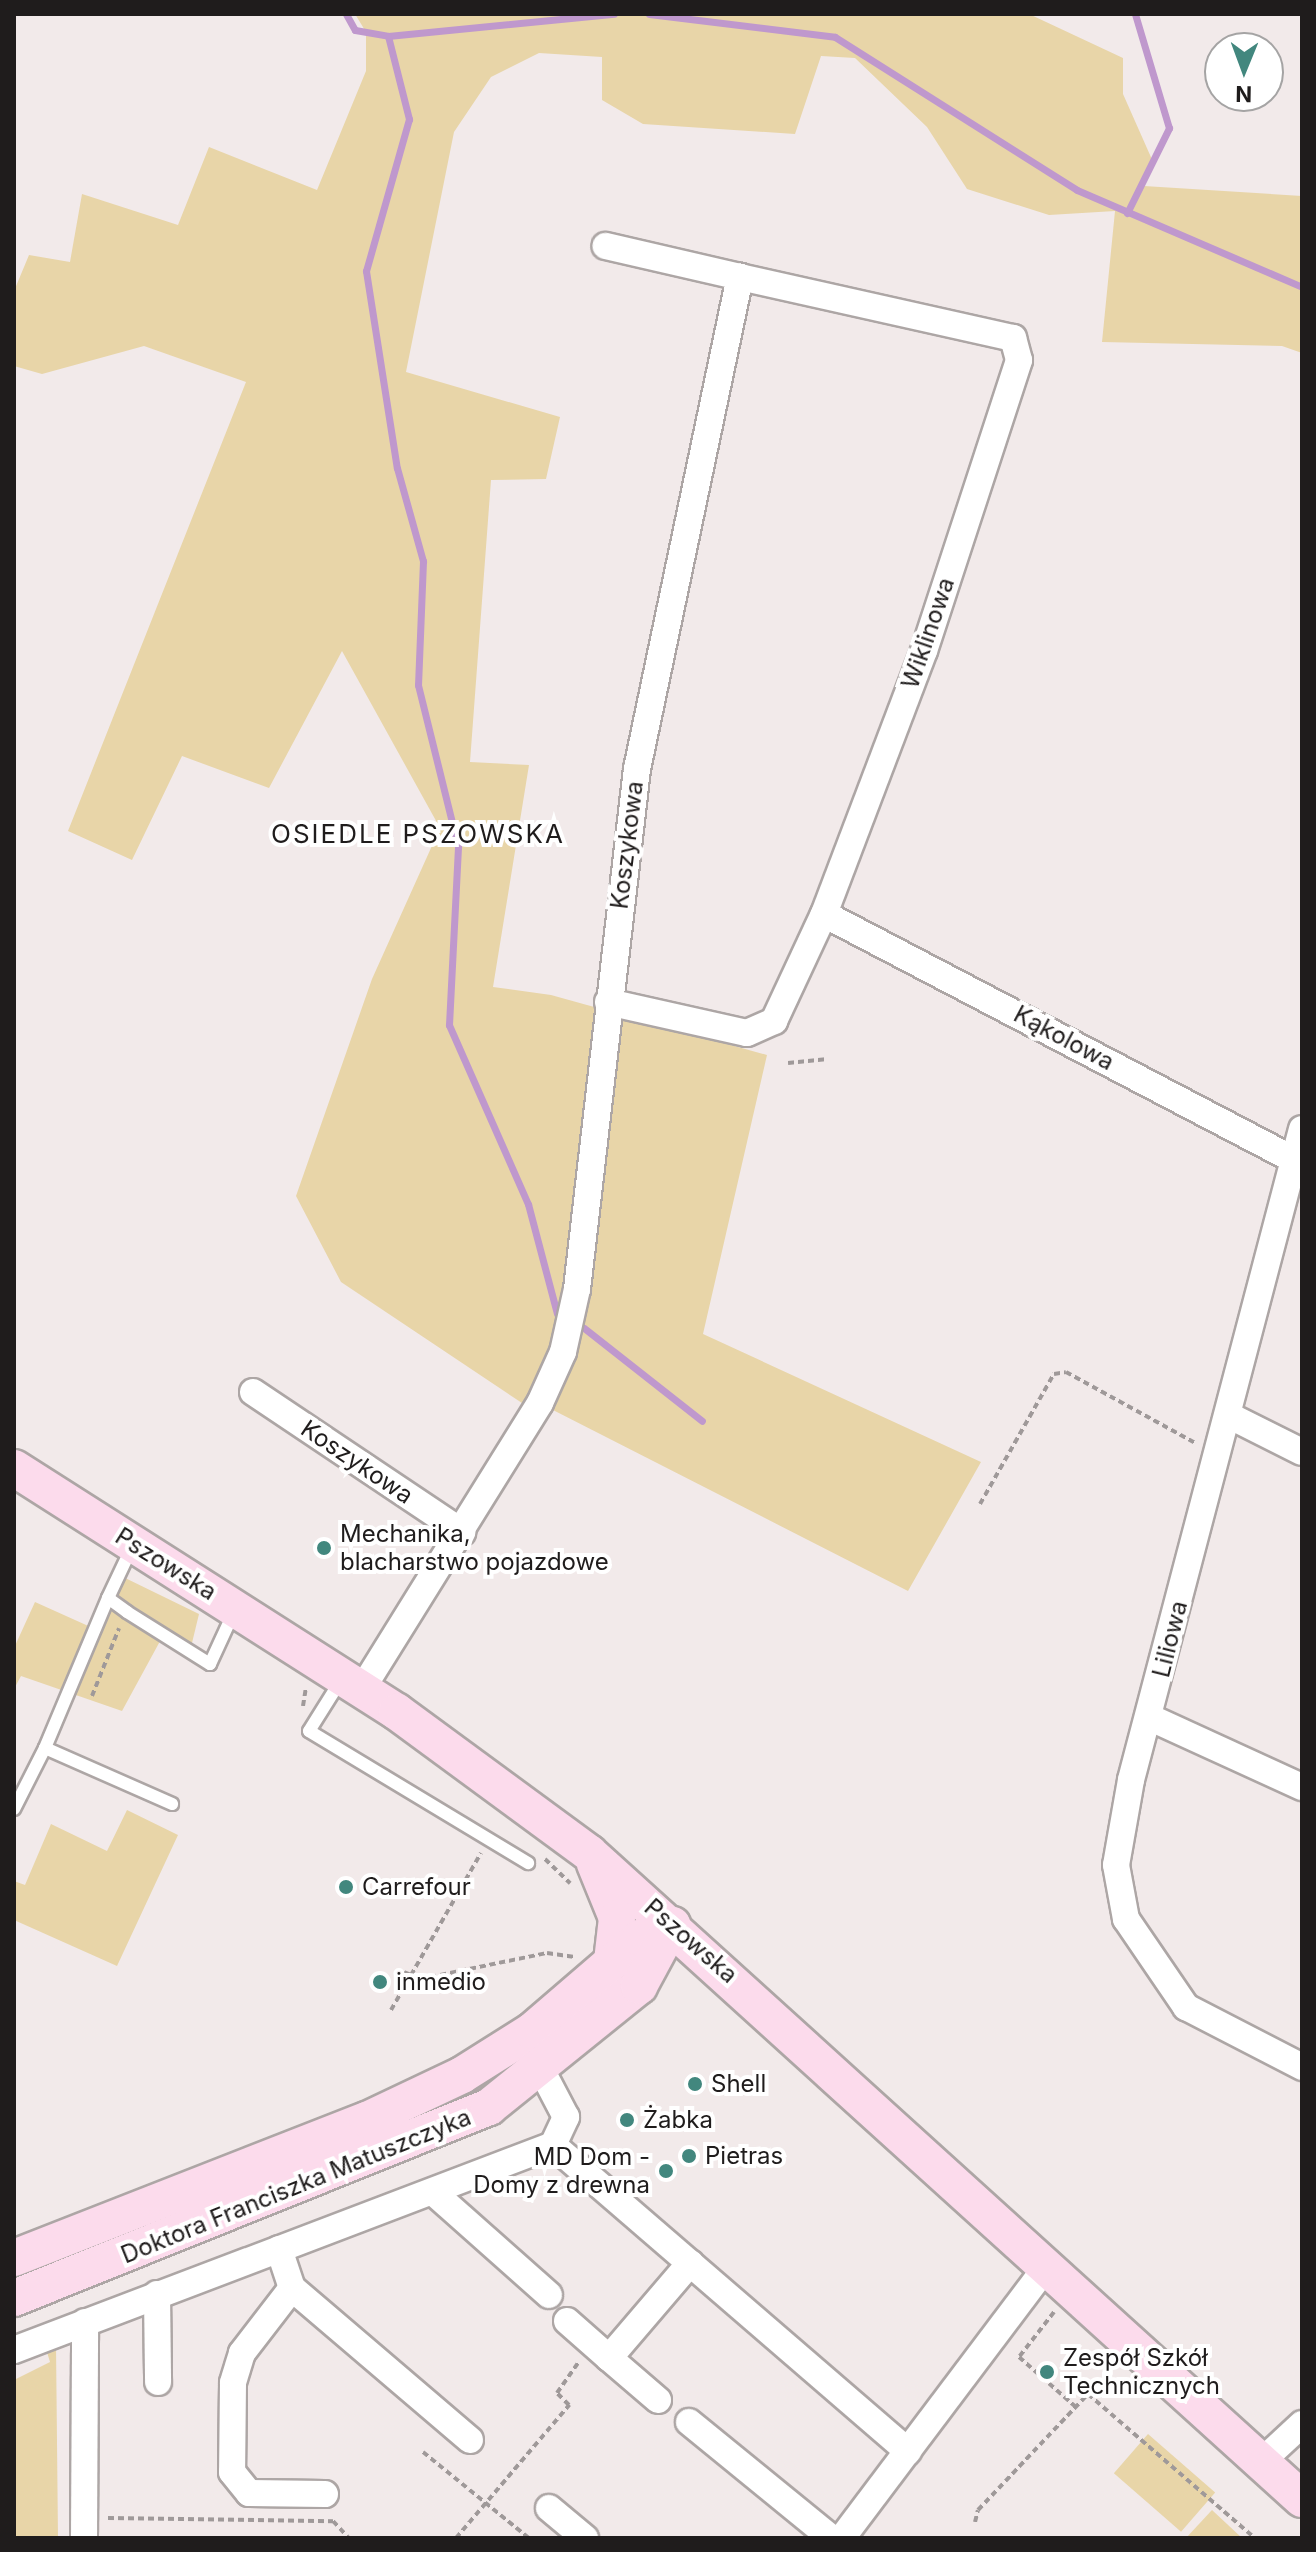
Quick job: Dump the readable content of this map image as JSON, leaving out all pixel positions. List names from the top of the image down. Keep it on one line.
{"streets":{"main road":["Pszowska","Doktora Franciszka Matuszczyka"],"street":["Wiklinowa","Koszykowa","Kąkolowa","Liliowa"]},"crossings":[["Wiklinowa","Koszykowa"],["Wiklinowa","Kąkolowa"],["Koszykowa","Pszowska"],["Kąkolowa","Liliowa"],["Pszowska","Doktora Franciszka Matuszczyka"]],"districts":["OSIEDLE PSZOWSKA"],"places":["Mechanika, blacharstwo pojazdowe","Carrefour","inmedio","Shell","Żabka","Pietras","MD Dom - Domy z drewna","Zespół Szkół Technicznych"],"north":"bottom"}
